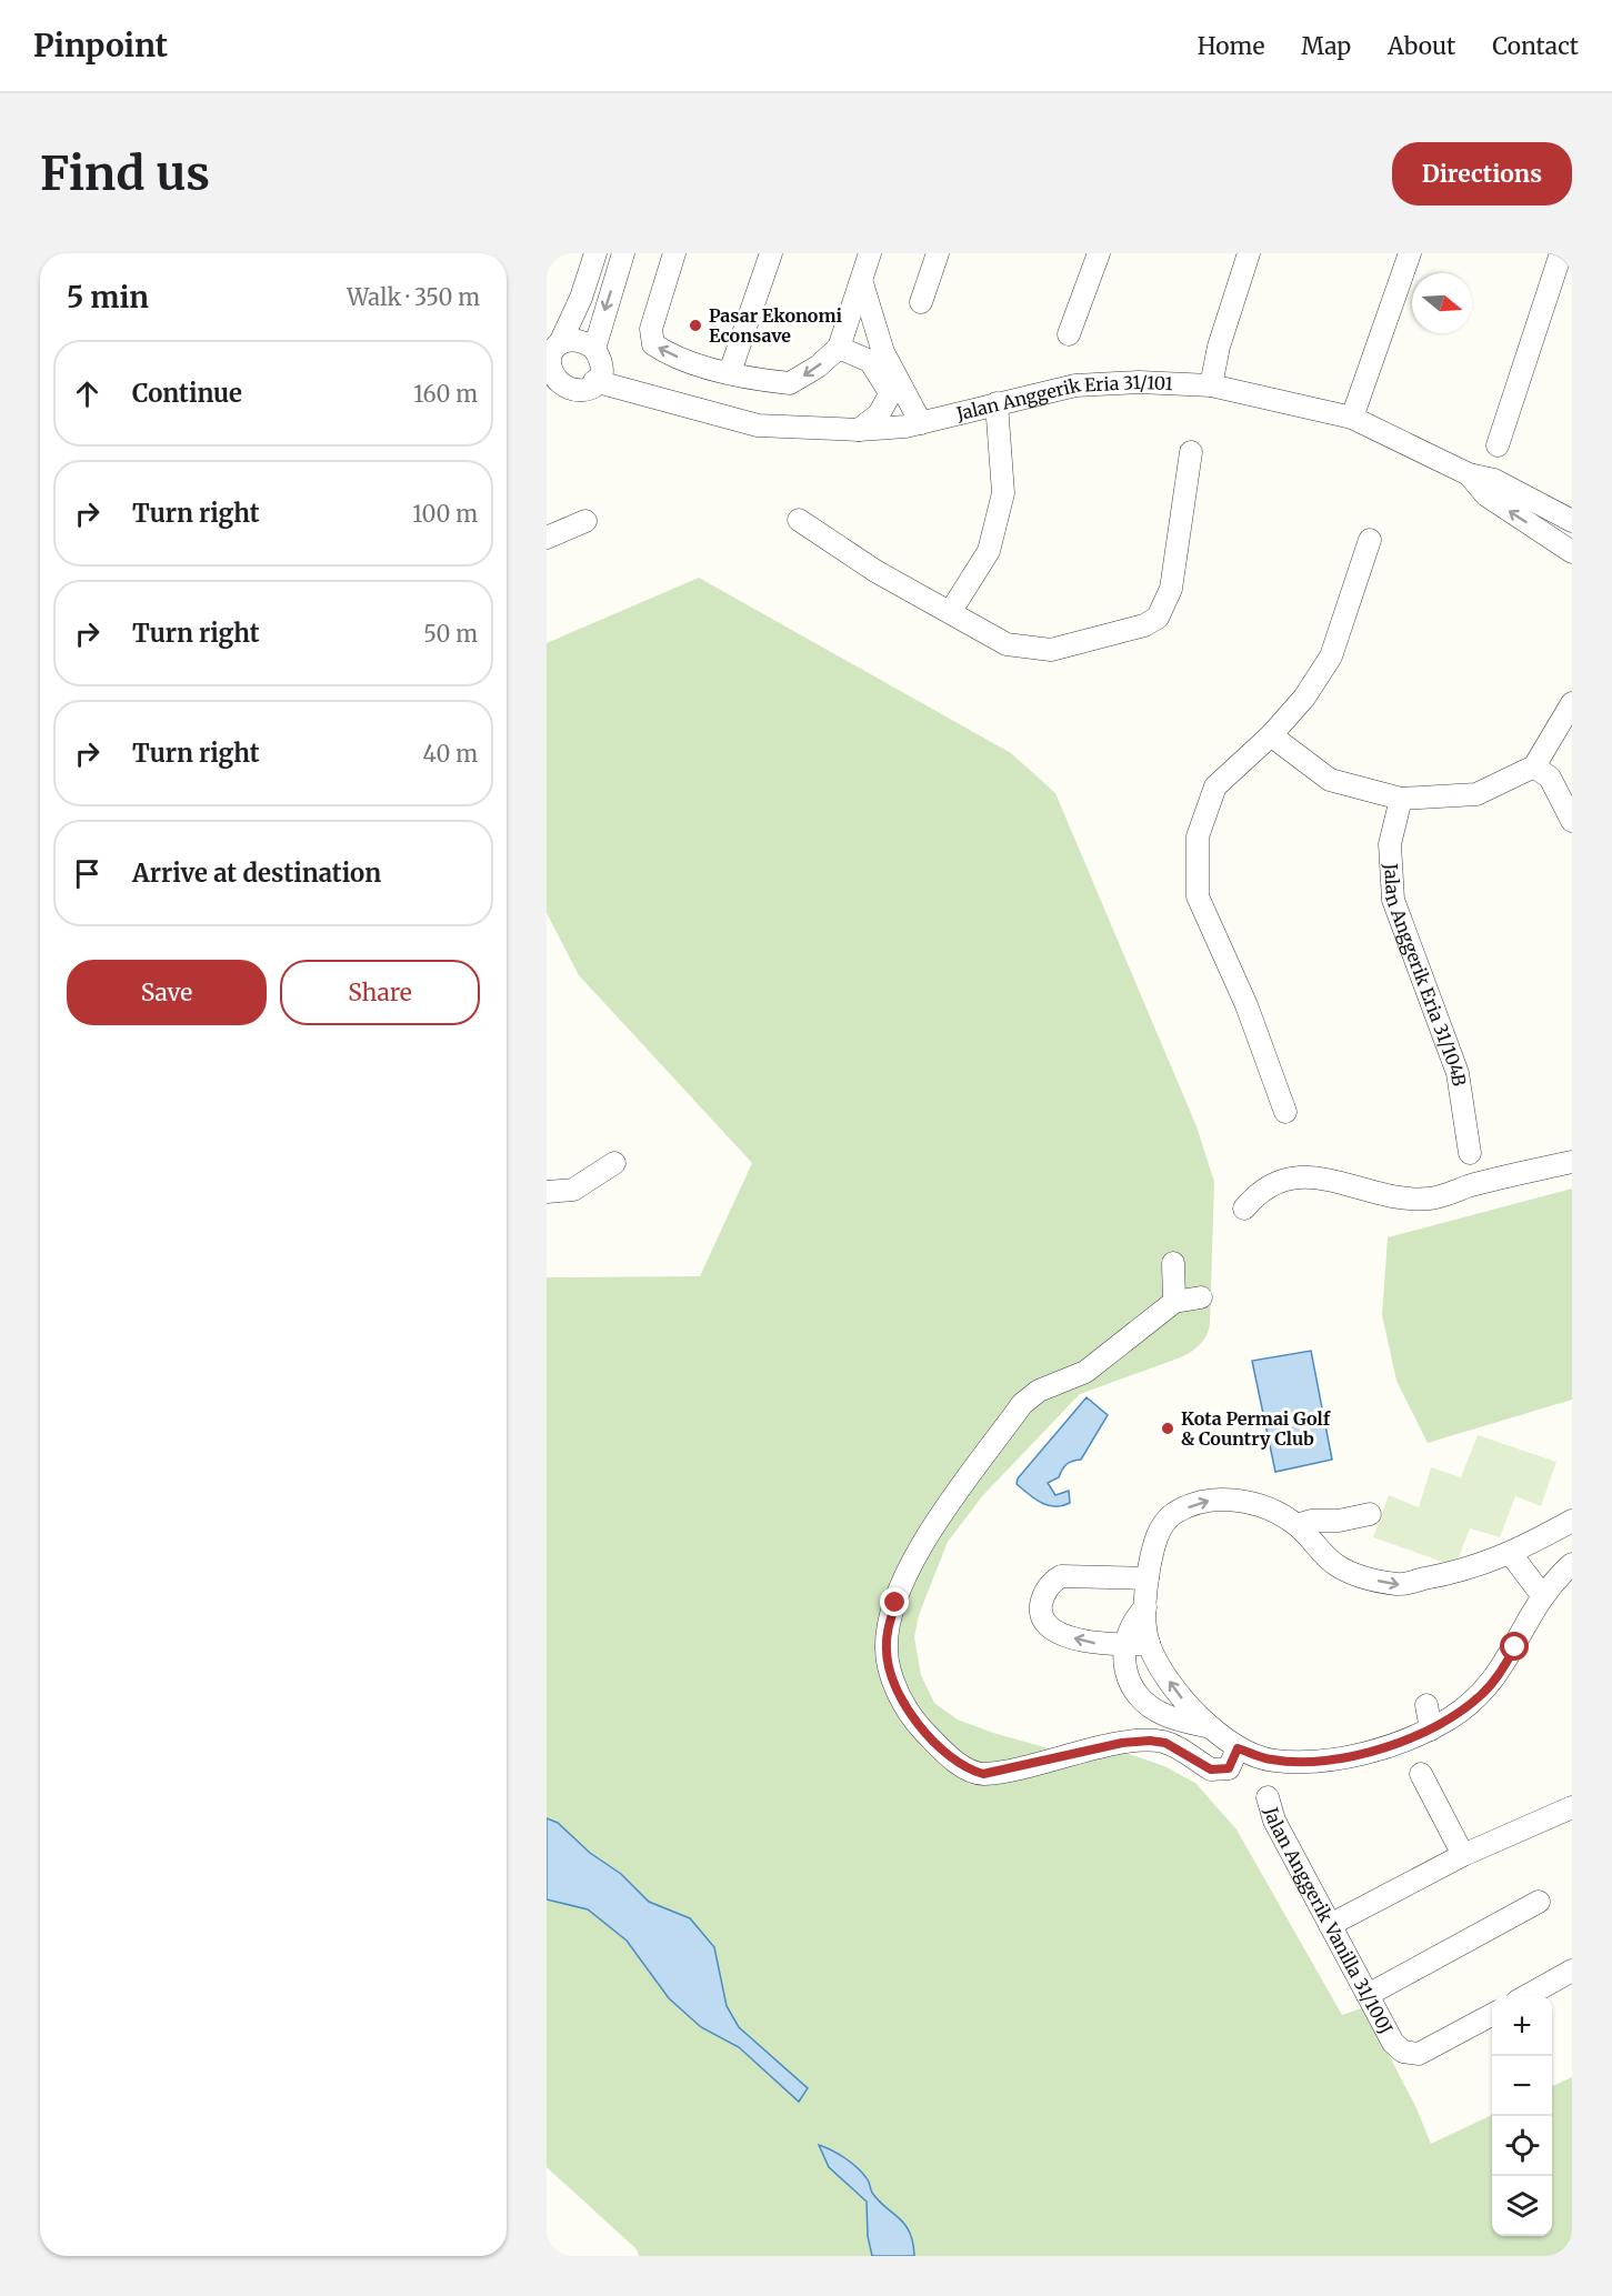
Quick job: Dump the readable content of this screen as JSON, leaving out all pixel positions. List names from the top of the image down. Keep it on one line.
{"streets":{"street":["Jalan Anggerik Eria 31/101","Jalan Anggerik Eria 31/104B","Jalan Anggerik Vanilla 31/100J"]},"places":["Pasar Ekonomi Econsave","Kota Permai Golf & Country Club"],"north":"right","page":{"header":"Pinpoint","nav":["Home","Map","About","Contact"],"buttons":["Directions",["Save","Share"]],"title":"Find us","heading":["5 min","Walk · 350 m"],"list":[["Continue","160 m"],["Turn right","100 m"],["Turn right","50 m"],["Turn right","40 m"],"Arrive at destination"],"map_buttons":["+","−"]}}
